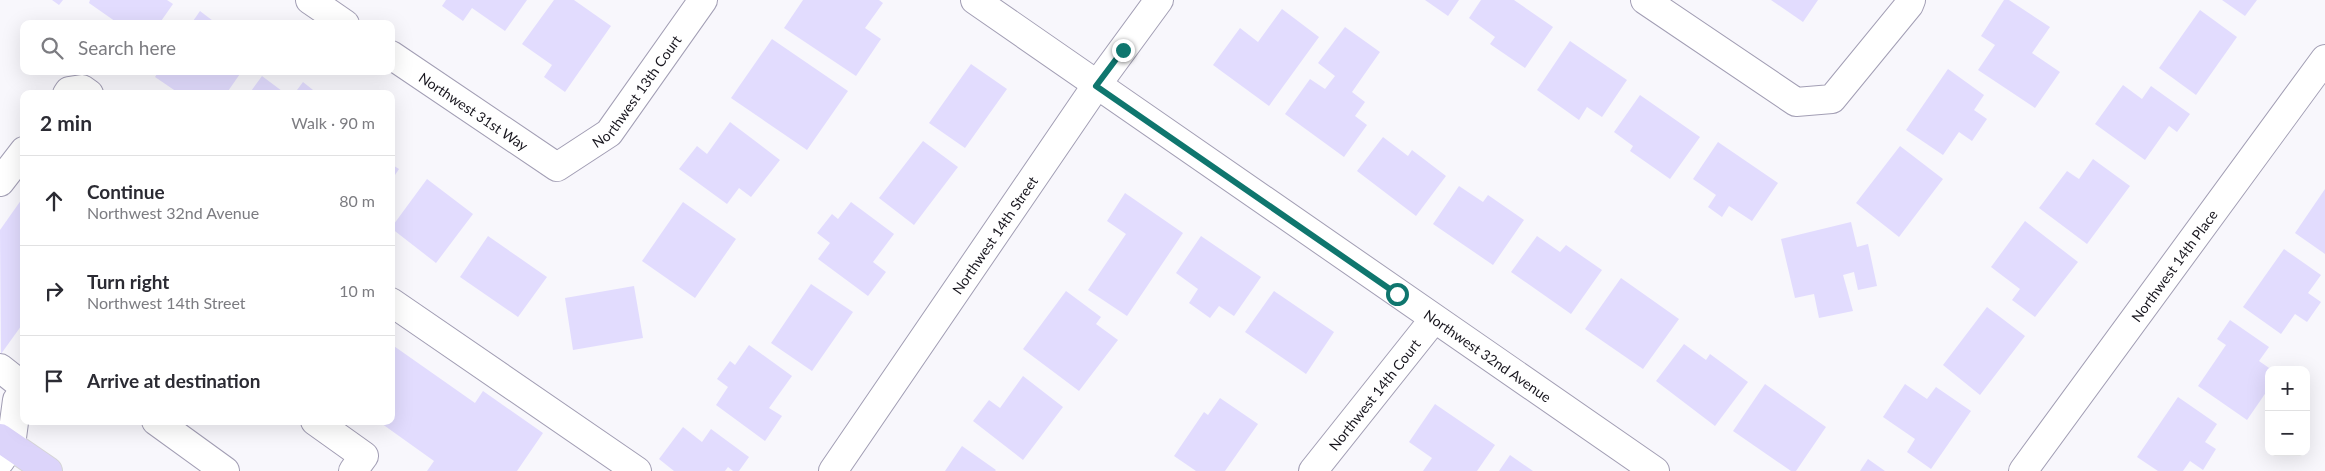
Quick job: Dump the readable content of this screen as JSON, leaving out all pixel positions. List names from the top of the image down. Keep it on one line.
{"streets":{"street":["Northwest 13th Court","Northwest 31st Way","Northwest 14th Street","Northwest 14th Place","Northwest 32nd Avenue","Northwest 14th Court"]},"crossings":[["Northwest 13th Court","Northwest 31st Way"],["Northwest 14th Street","Northwest 32nd Avenue"],["Northwest 32nd Avenue","Northwest 14th Court"]],"page":{"search":"Search here","heading":["2 min","Walk · 90 m"],"list":[["Continue","Northwest 32nd Avenue","80 m"],["Turn right","Northwest 14th Street","10 m"],"Arrive at destination"],"map_buttons":["+","−"]}}
